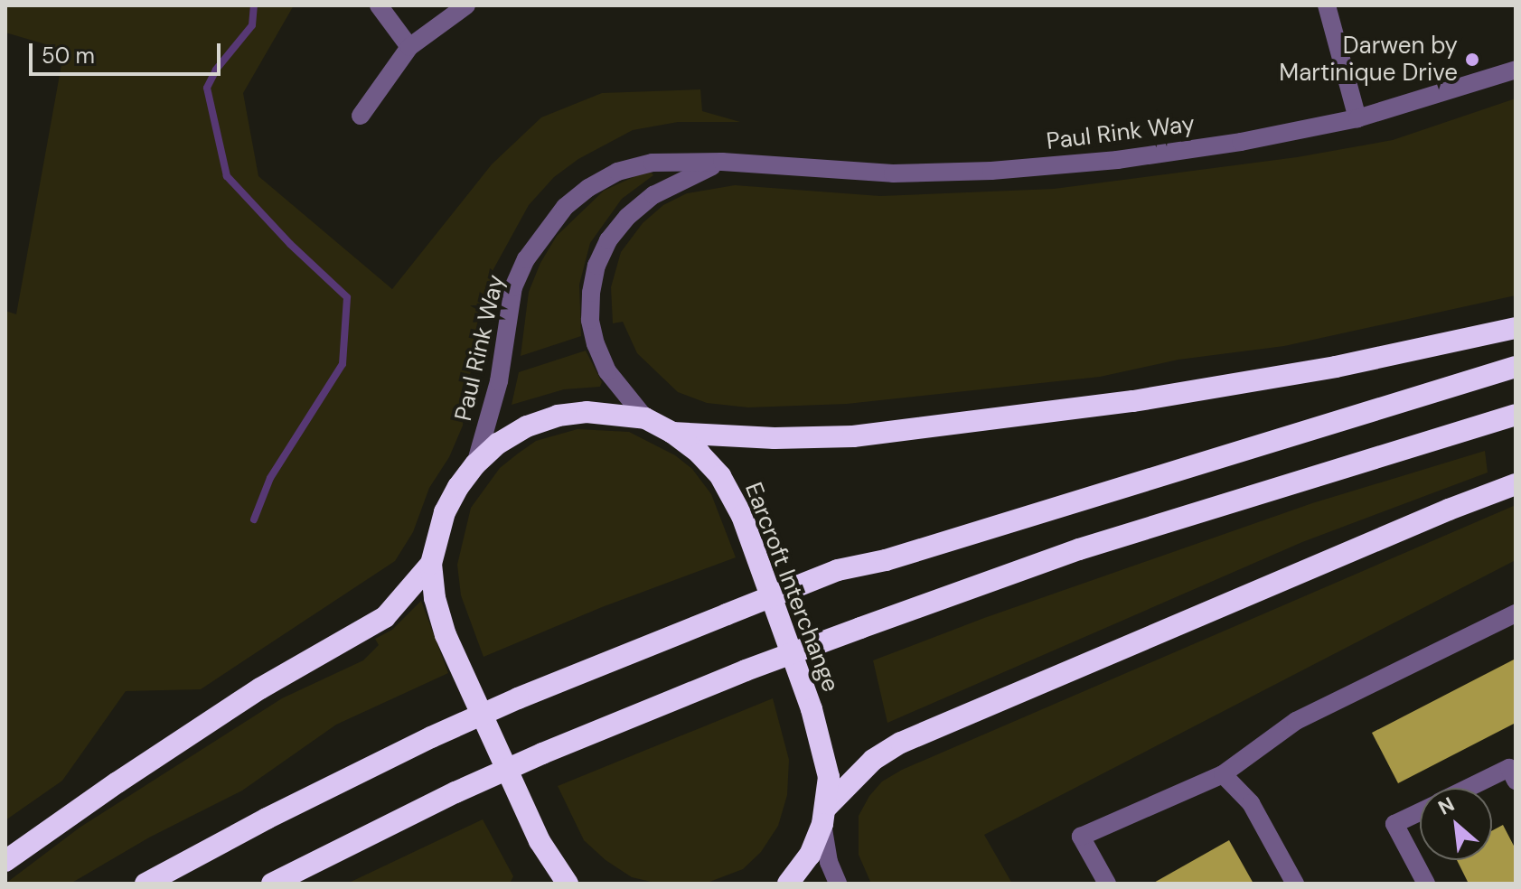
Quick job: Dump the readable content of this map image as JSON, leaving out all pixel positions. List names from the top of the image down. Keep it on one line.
{"streets":{"highway":["Earcroft Interchange"],"street":["Paul Rink Way"]},"crossings":[["Paul Rink Way","Earcroft Interchange"]],"places":["Darwen by Martinique Drive"],"scale_bar":"50 m","north":"top left"}
